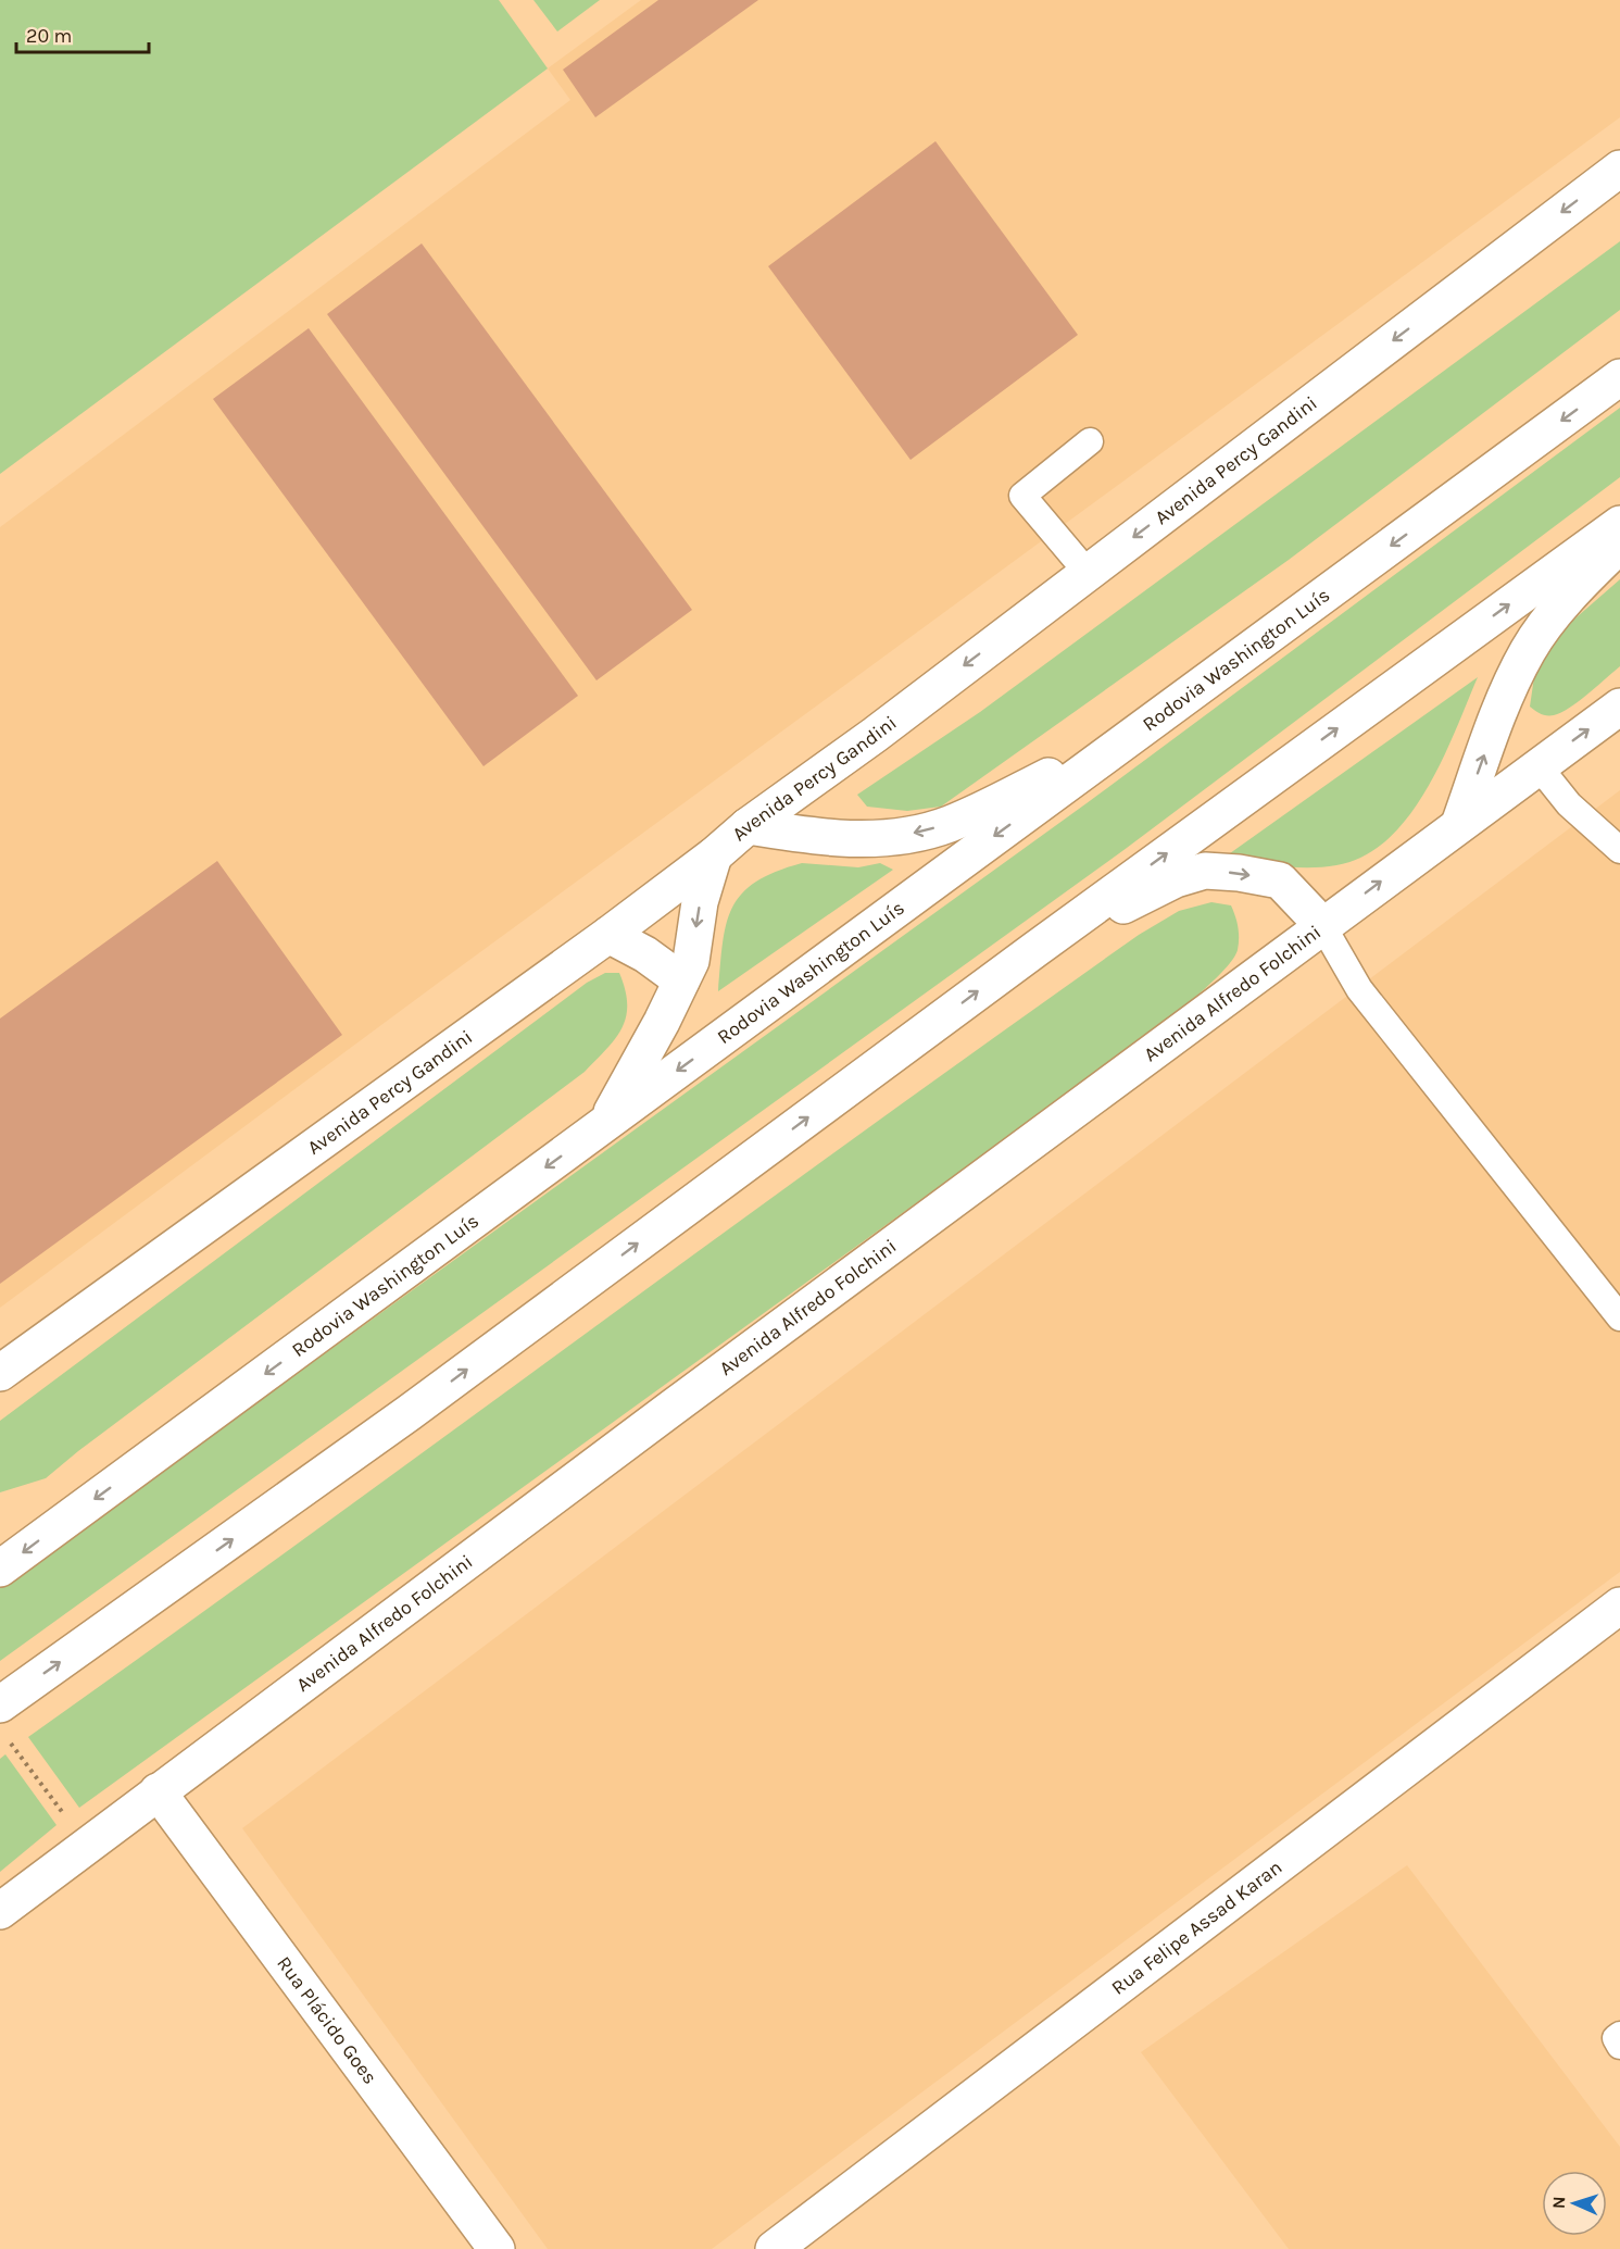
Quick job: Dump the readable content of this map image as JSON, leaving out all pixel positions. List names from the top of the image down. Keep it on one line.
{"streets":{"main road":["Avenida Percy Gandini","Rodovia Washington Luís","Avenida Alfredo Folchini","Rua Felipe Assad Karan","Rua Plácido Goes"]},"crossings":[["Avenida Alfredo Folchini","Rua Plácido Goes"]],"scale_bar":"20 m","north":"left"}
